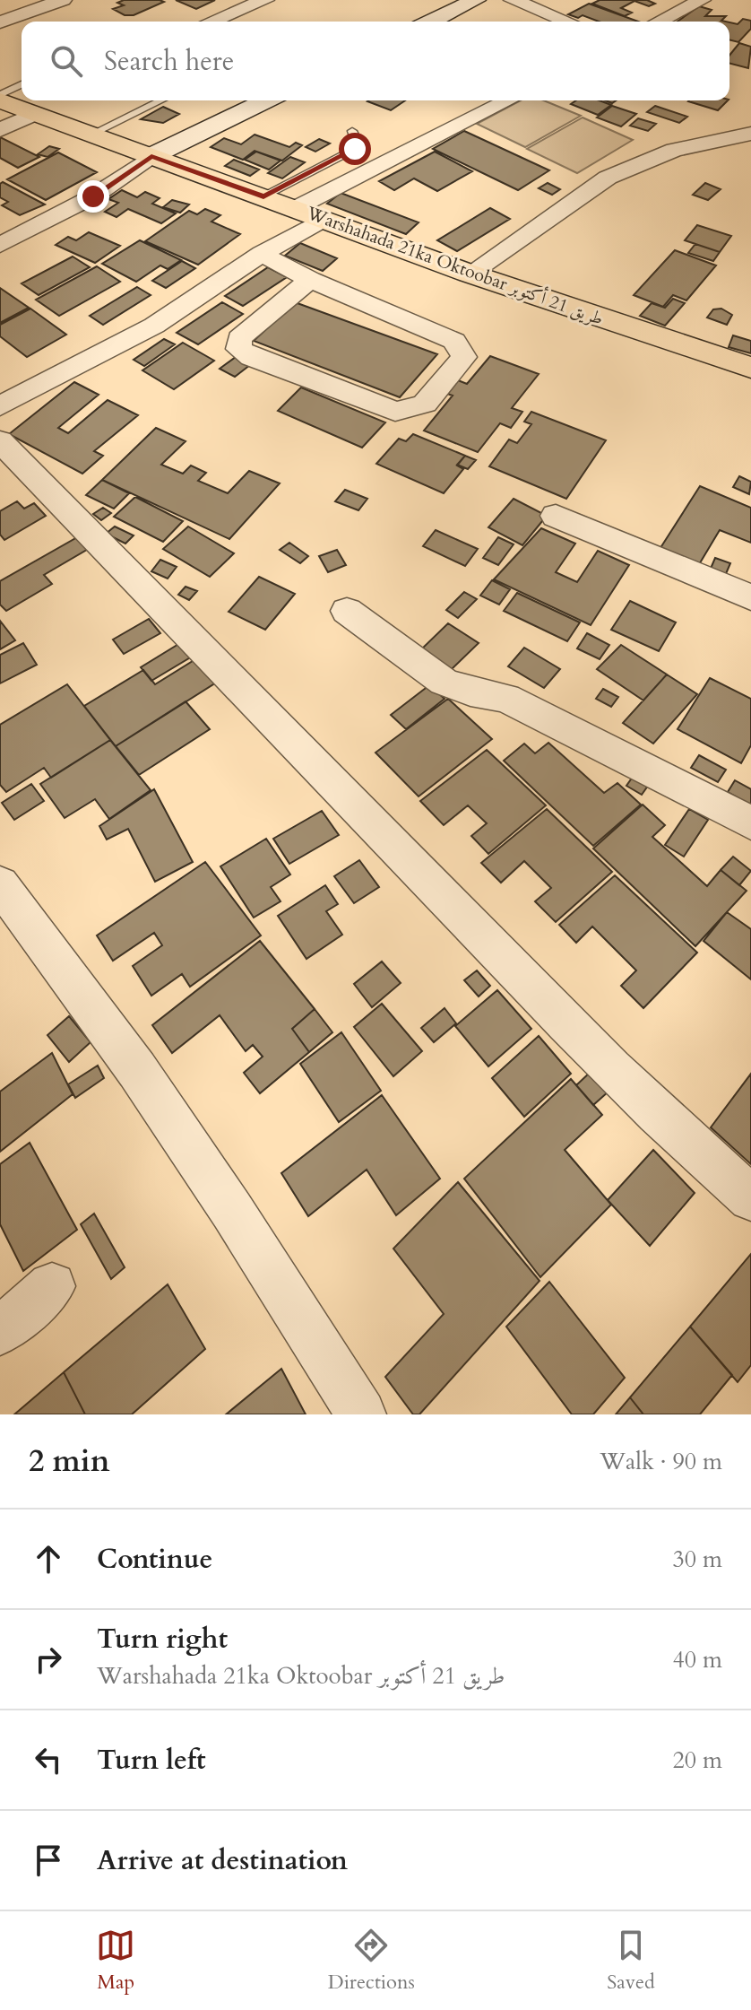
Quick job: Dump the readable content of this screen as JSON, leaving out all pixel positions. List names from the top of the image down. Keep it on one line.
{"streets":{"main road":["Warshahada 21ka Oktoobar طريق 21 أكتوبر"]},"page":{"search":"Search here","heading":["2 min","Walk · 90 m"],"list":[["Continue","30 m"],["Turn right","Warshahada 21ka Oktoobar طريق 21 أكتوبر","40 m"],["Turn left","20 m"],"Arrive at destination"],"nav":["Map","Directions","Saved"]}}
